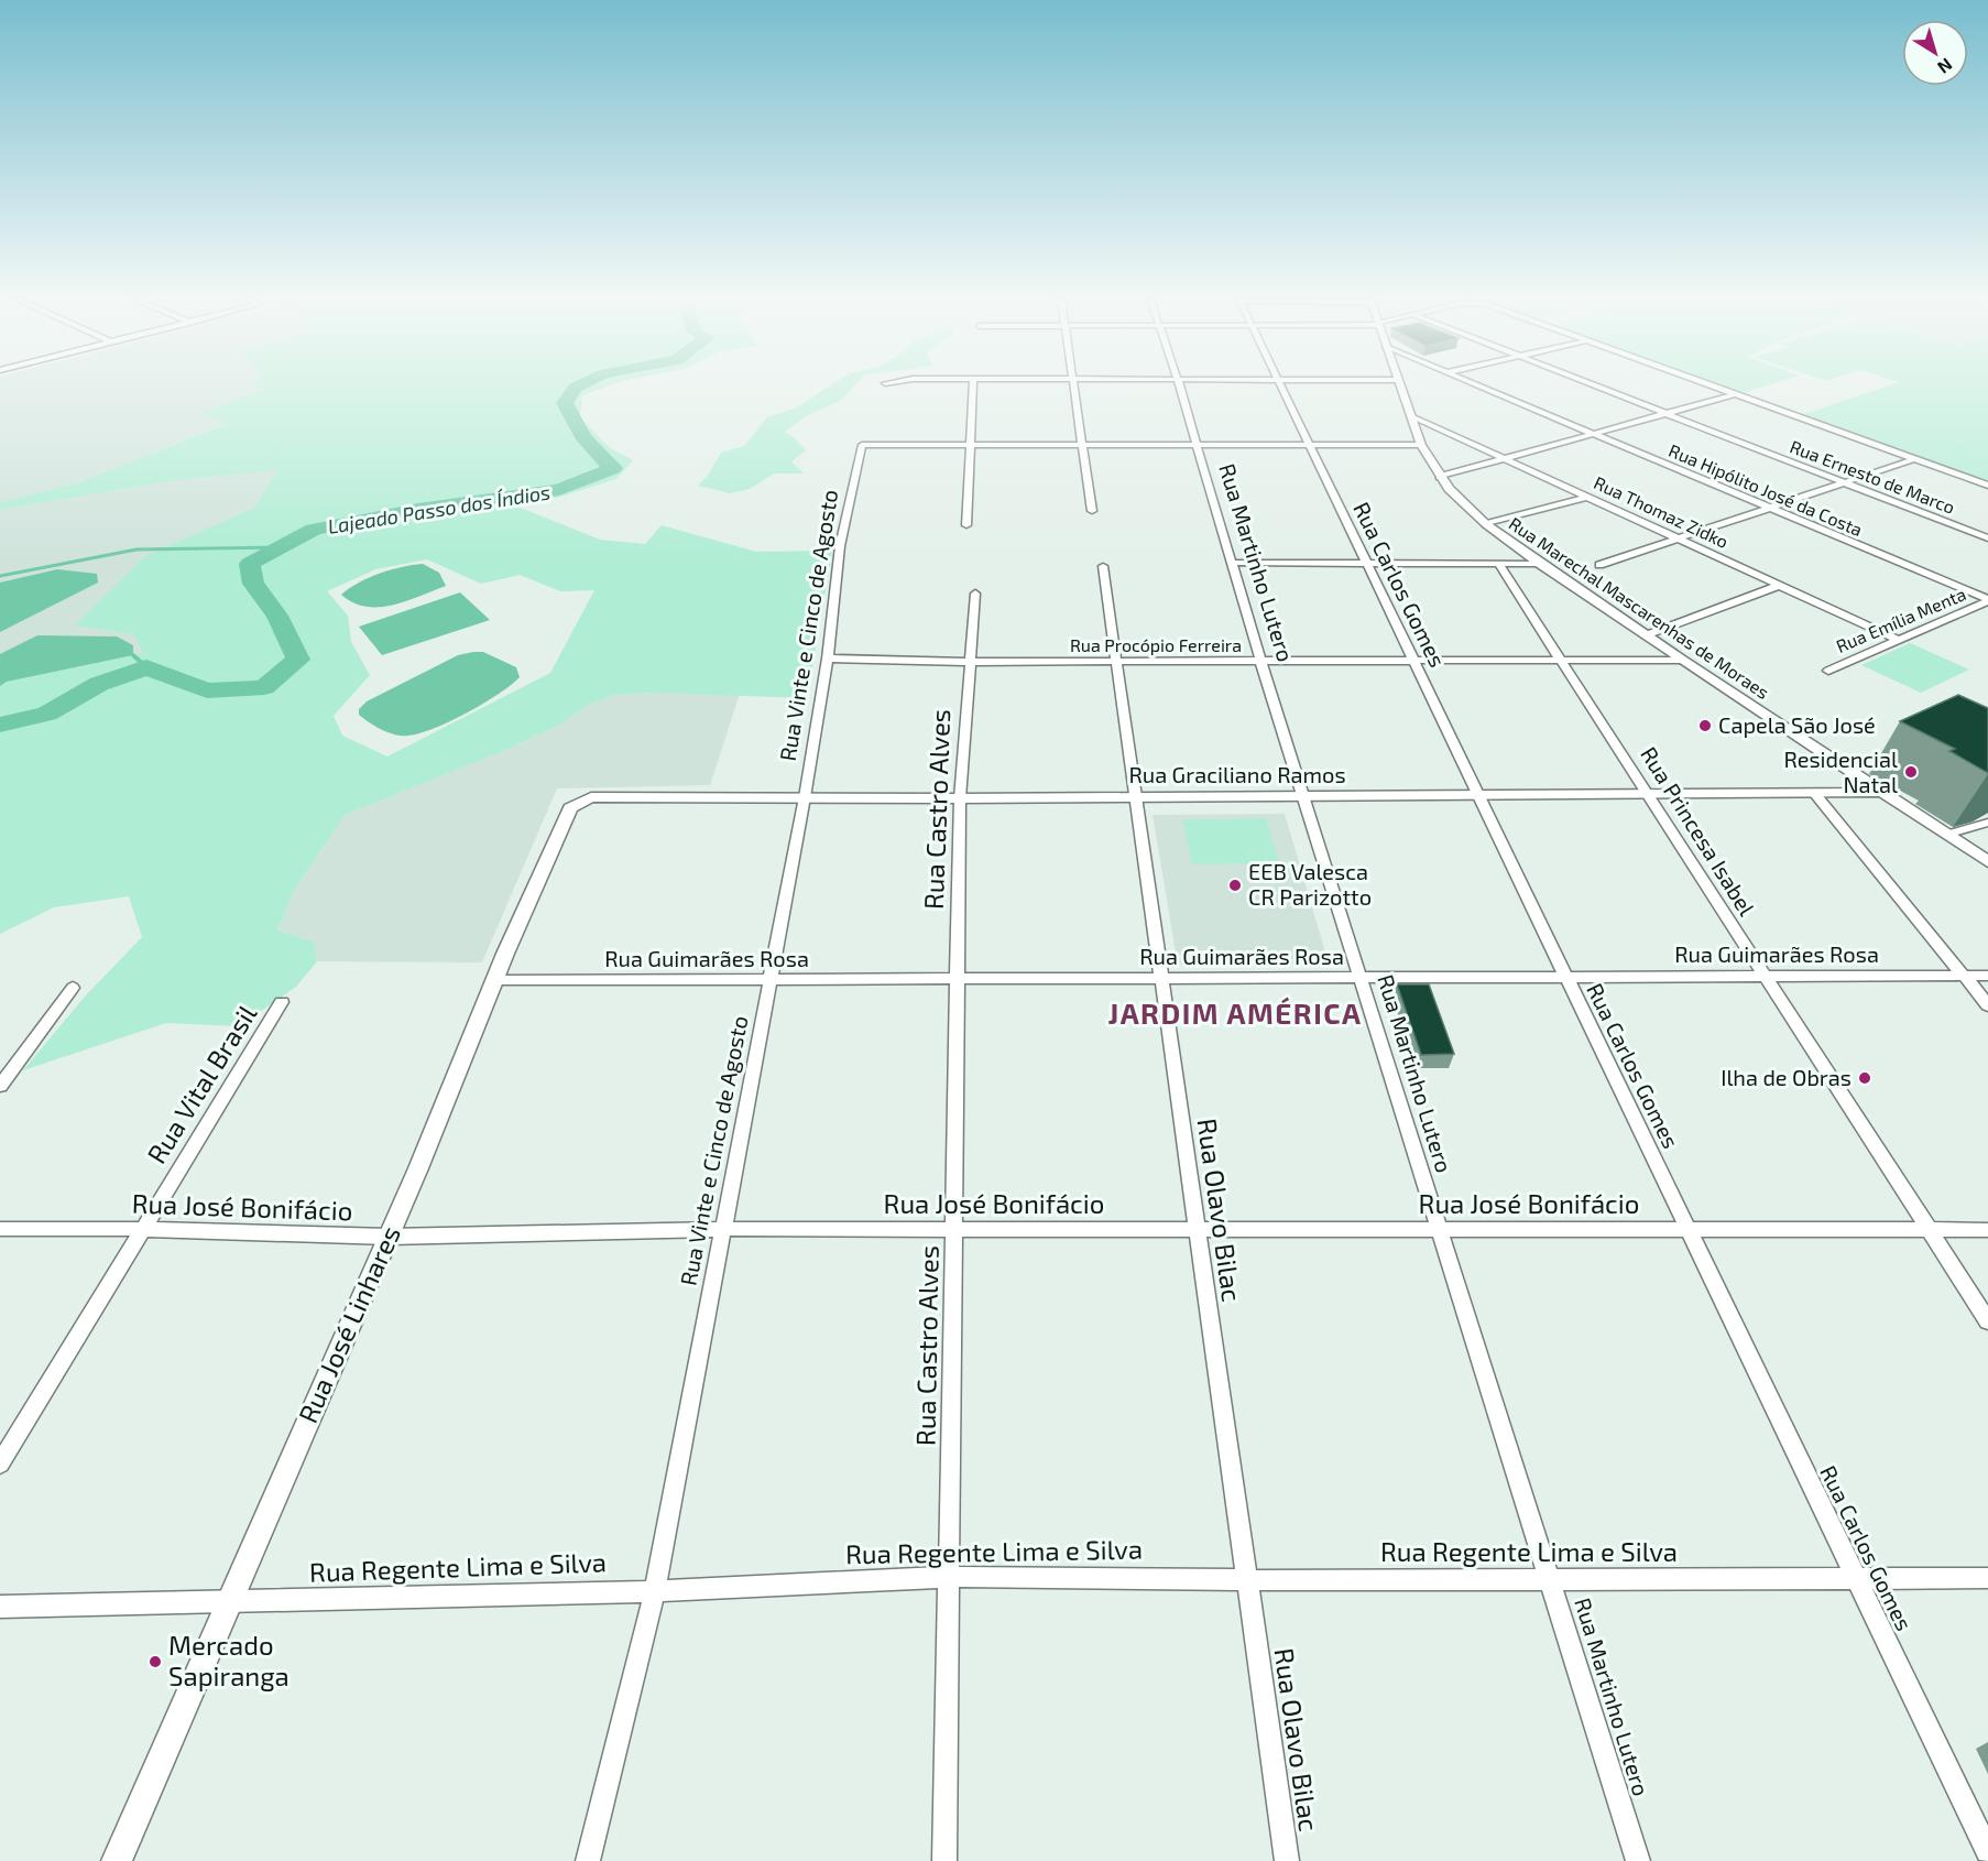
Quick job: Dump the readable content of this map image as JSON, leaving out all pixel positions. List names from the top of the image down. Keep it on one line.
{"streets":{"street":["Rua Ernesto de Marco","Rua Hipólito José da Costa","Rua Thomaz Zidko","Rua Martinho Lutero","Rua Carlos Gomes","Rua Marechal Mascarenhas de Moraes","Rua Emília Menta","Rua Vinte e Cinco de Agosto","Rua Procópio Ferreira","Rua Graciliano Ramos","Rua Castro Alves","Rua Princesa Isabel","Rua Guimarães Rosa","Rua Vital Brasil","Rua José Bonifácio","Rua Olavo Bilac","Rua José Linhares","Rua Regente Lima e Silva"]},"crossings":[["Rua Hipólito José da Costa","Rua Emília Menta"],["Rua Thomaz Zidko","Rua Marechal Mascarenhas de Moraes"],["Rua Thomaz Zidko","Rua Emília Menta"],["Rua Martinho Lutero","Rua Procópio Ferreira"],["Rua Martinho Lutero","Rua Graciliano Ramos"],["Rua Martinho Lutero","Rua Guimarães Rosa"],["Rua Martinho Lutero","Rua José Bonifácio"],["Rua Martinho Lutero","Rua Regente Lima e Silva"],["Rua Carlos Gomes","Rua Procópio Ferreira"],["Rua Carlos Gomes","Rua Graciliano Ramos"],["Rua Carlos Gomes","Rua Guimarães Rosa"],["Rua Carlos Gomes","Rua José Bonifácio"],["Rua Carlos Gomes","Rua Regente Lima e Silva"],["Rua Marechal Mascarenhas de Moraes","Rua Procópio Ferreira"],["Rua Marechal Mascarenhas de Moraes","Rua Graciliano Ramos"],["Rua Vinte e Cinco de Agosto","Rua Procópio Ferreira"],["Rua Vinte e Cinco de Agosto","Rua Graciliano Ramos"],["Rua Vinte e Cinco de Agosto","Rua Guimarães Rosa"],["Rua Vinte e Cinco de Agosto","Rua José Bonifácio"],["Rua Vinte e Cinco de Agosto","Rua Regente Lima e Silva"],["Rua Procópio Ferreira","Rua Castro Alves"],["Rua Procópio Ferreira","Rua Princesa Isabel"],["Rua Procópio Ferreira","Rua Olavo Bilac"],["Rua Graciliano Ramos","Rua Castro Alves"],["Rua Graciliano Ramos","Rua Princesa Isabel"],["Rua Graciliano Ramos","Rua Olavo Bilac"],["Rua Graciliano Ramos","Rua José Linhares"],["Rua Castro Alves","Rua Guimarães Rosa"],["Rua Castro Alves","Rua José Bonifácio"],["Rua Castro Alves","Rua Regente Lima e Silva"],["Rua Princesa Isabel","Rua Guimarães Rosa"],["Rua Princesa Isabel","Rua José Bonifácio"],["Rua Guimarães Rosa","Rua Olavo Bilac"],["Rua Guimarães Rosa","Rua José Linhares"],["Rua Vital Brasil","Rua José Bonifácio"],["Rua José Bonifácio","Rua Olavo Bilac"],["Rua José Bonifácio","Rua José Linhares"],["Rua Olavo Bilac","Rua Regente Lima e Silva"],["Rua José Linhares","Rua Regente Lima e Silva"]],"districts":["JARDIM AMÉRICA"],"water":["Lajeado Passo dos Índios"],"places":["Capela São José","Residencial Natal","EEB Valesca CR Parizotto","Ilha de Obras","Mercado Sapiranga"],"north":"bottom right"}
